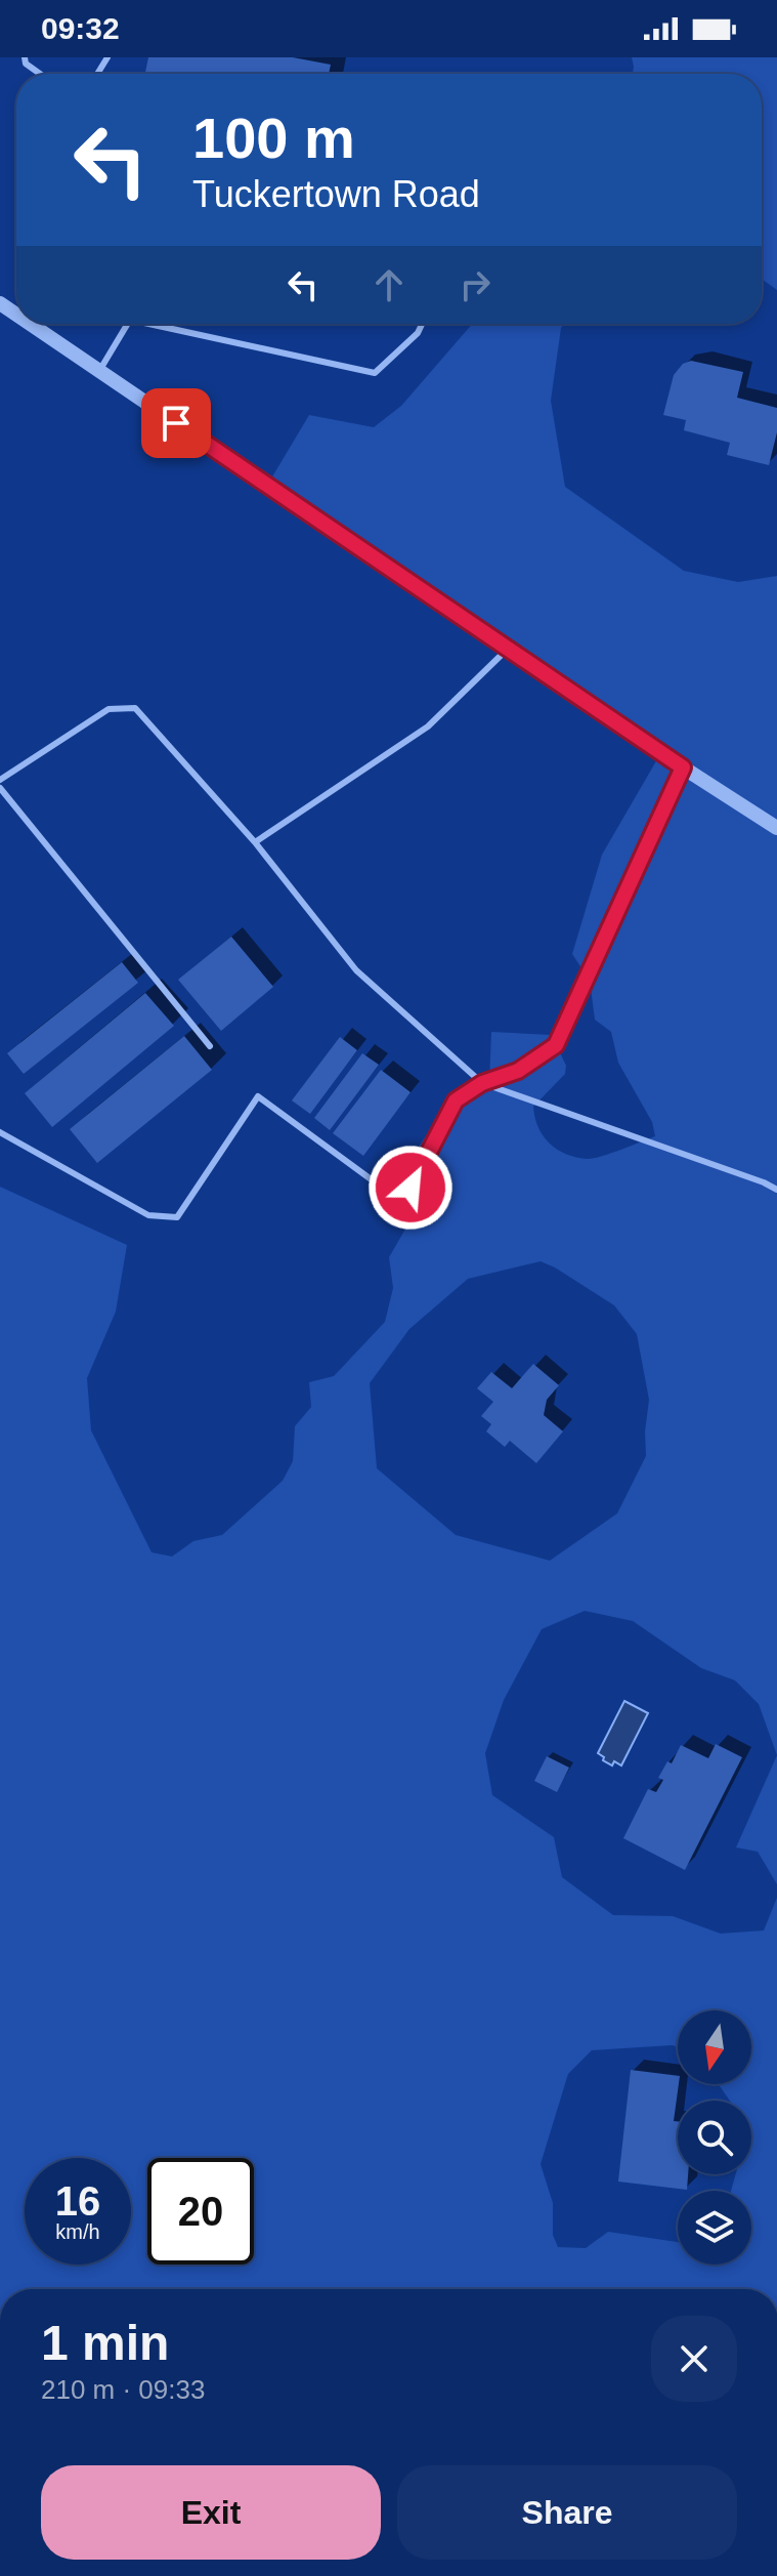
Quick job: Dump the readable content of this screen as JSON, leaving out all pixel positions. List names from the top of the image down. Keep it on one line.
{"north":"bottom","page":{"status":"09:32","turn":["100 m","Tuckertown Road"],"speed":"16 km/h","limit":"20","heading":["1 min","210 m · 09:33"],"buttons":["Exit","Share"]}}
